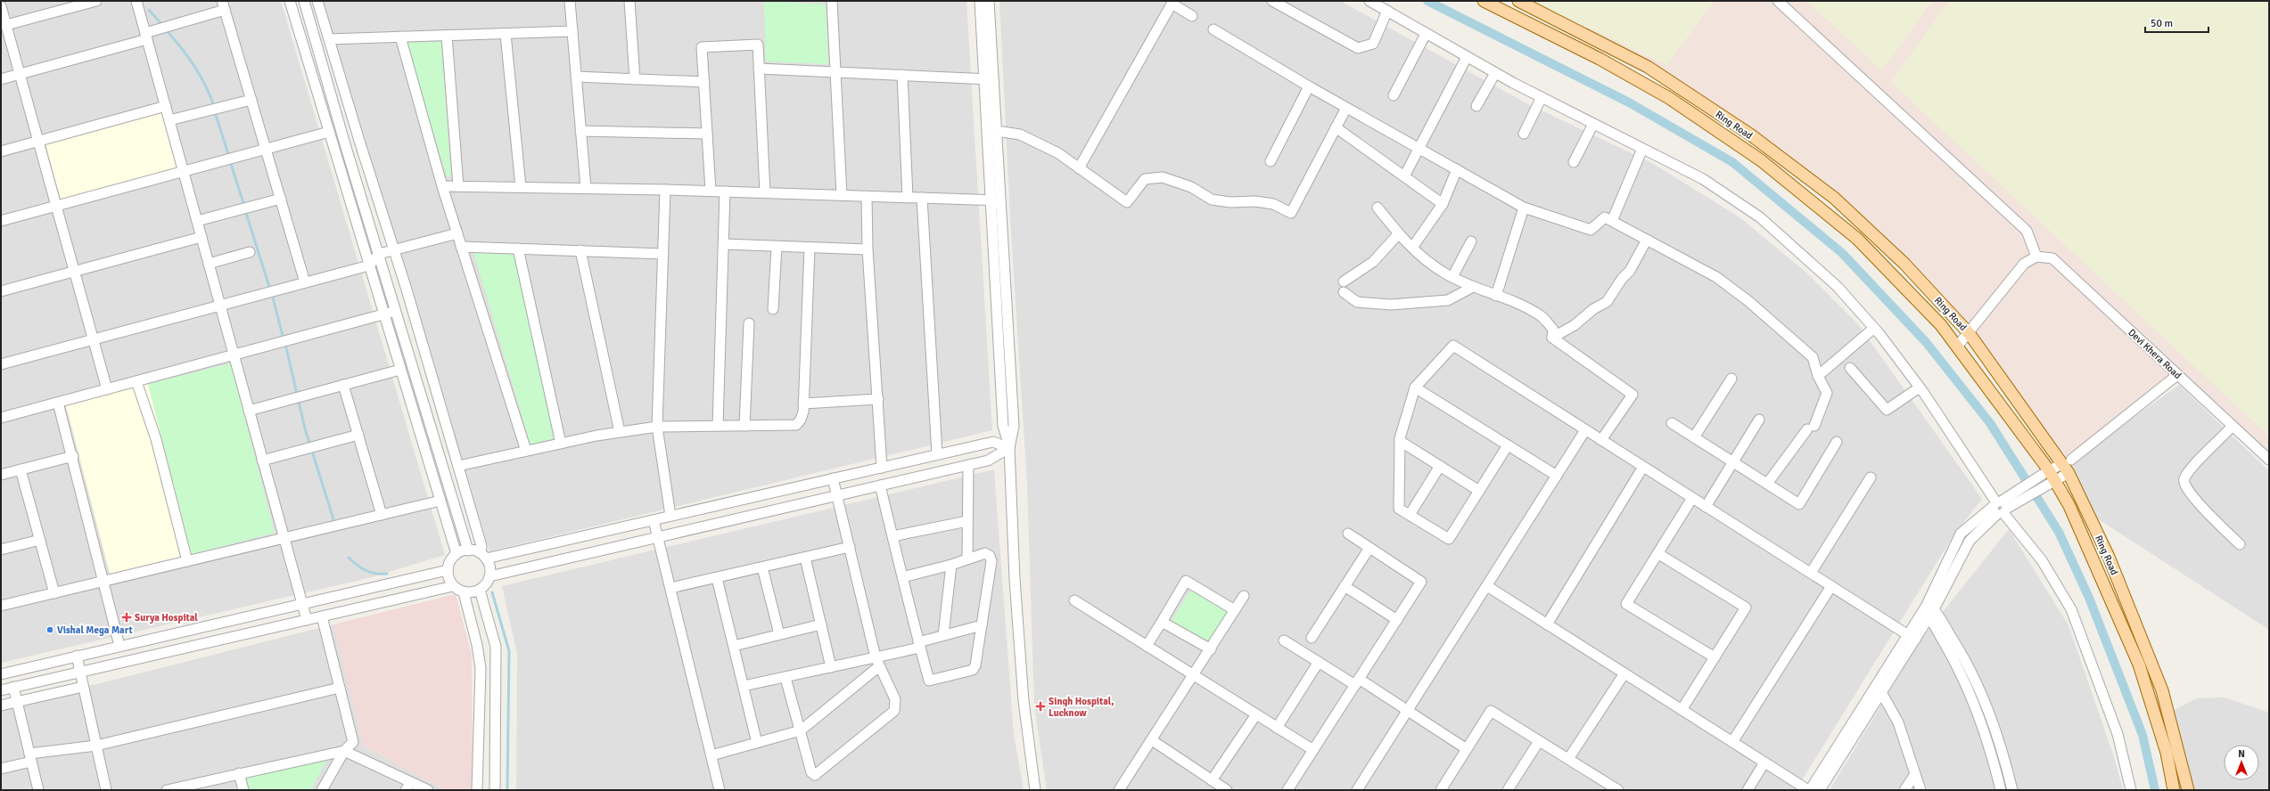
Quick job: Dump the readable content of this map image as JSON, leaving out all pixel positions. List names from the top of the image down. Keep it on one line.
{"streets":{"main road":["Ring Road"],"street":["Devi Khera Road"]},"places":{"health":["Surya Hospital","Singh Hospital, Lucknow"],"other":["Vishal Mega Mart"]},"scale_bar":"50 m","north":"top"}
